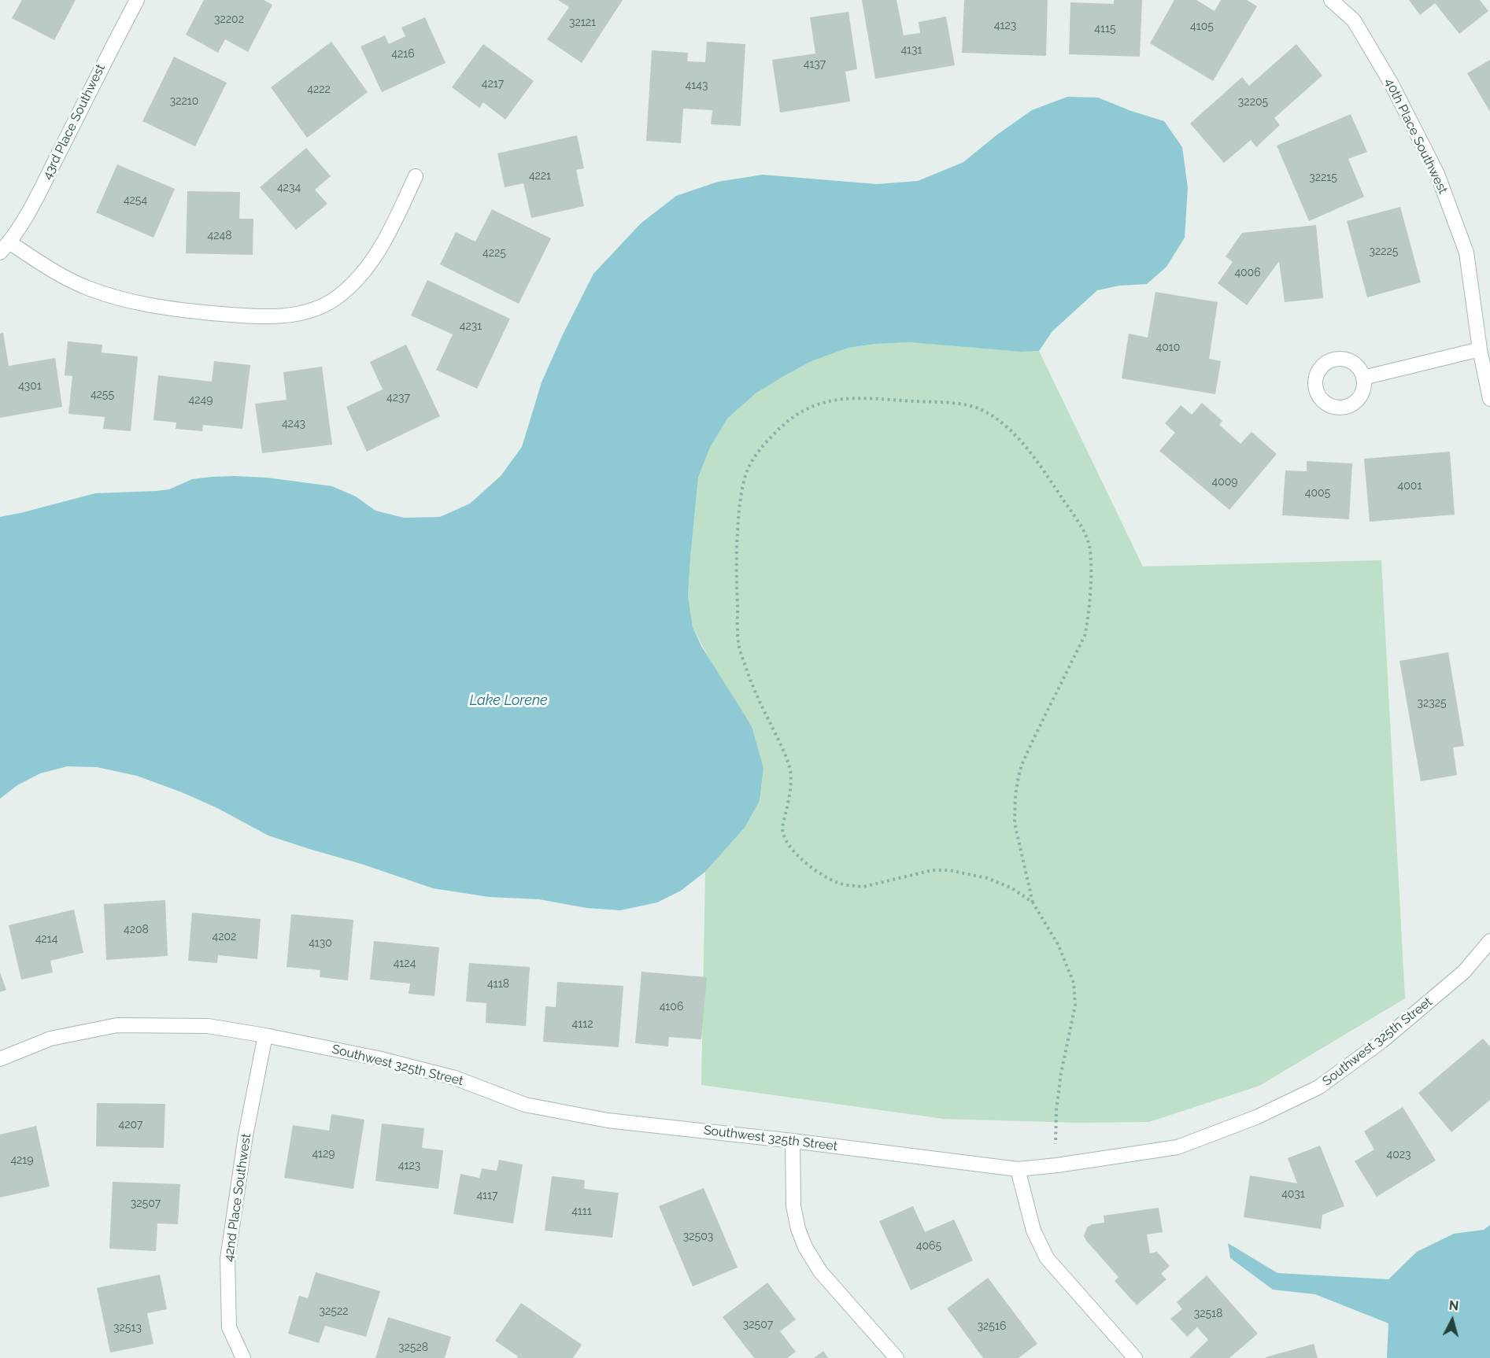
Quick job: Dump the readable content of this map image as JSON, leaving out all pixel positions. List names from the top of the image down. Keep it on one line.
{"streets":{"street":["43rd Place Southwest","40th Place Southwest","Southwest 325th Street","42nd Place Southwest"]},"crossings":[["Southwest 325th Street","42nd Place Southwest"]],"water":["Lake Lorene"],"house_numbers":["32202","32121","4123","4105","4115","4131","4216","4137","4217","4143","4222","32210","32205","4221","32215","4234","4254","4248","32225","4225","4006","4231","4010","4301","4255","4237","4249","4243","4009","4001","4005","32325","4208","4202","4214","4130","4124","4118","4106","4112","4207","4129","4023","4219","4123","4031","4117","32507","4111","32503","4065","32522","32518","32507","32516","32513","32528"],"north":"top"}
